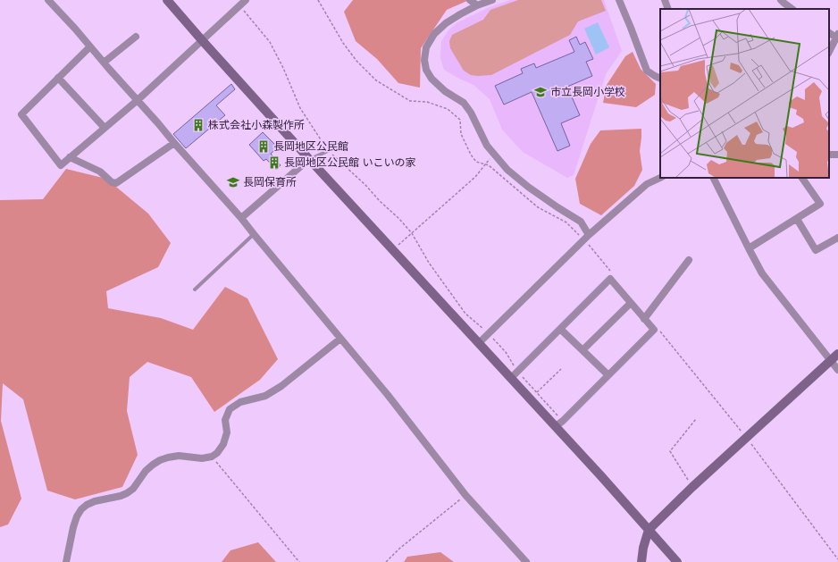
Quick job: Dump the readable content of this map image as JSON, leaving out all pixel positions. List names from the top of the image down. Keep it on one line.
{"places":{"school or university":["市立長岡小学校","長岡保育所"],"building":["株式会社小森製作所","長岡地区公民館","長岡地区公民館 いこいの家"]}}
